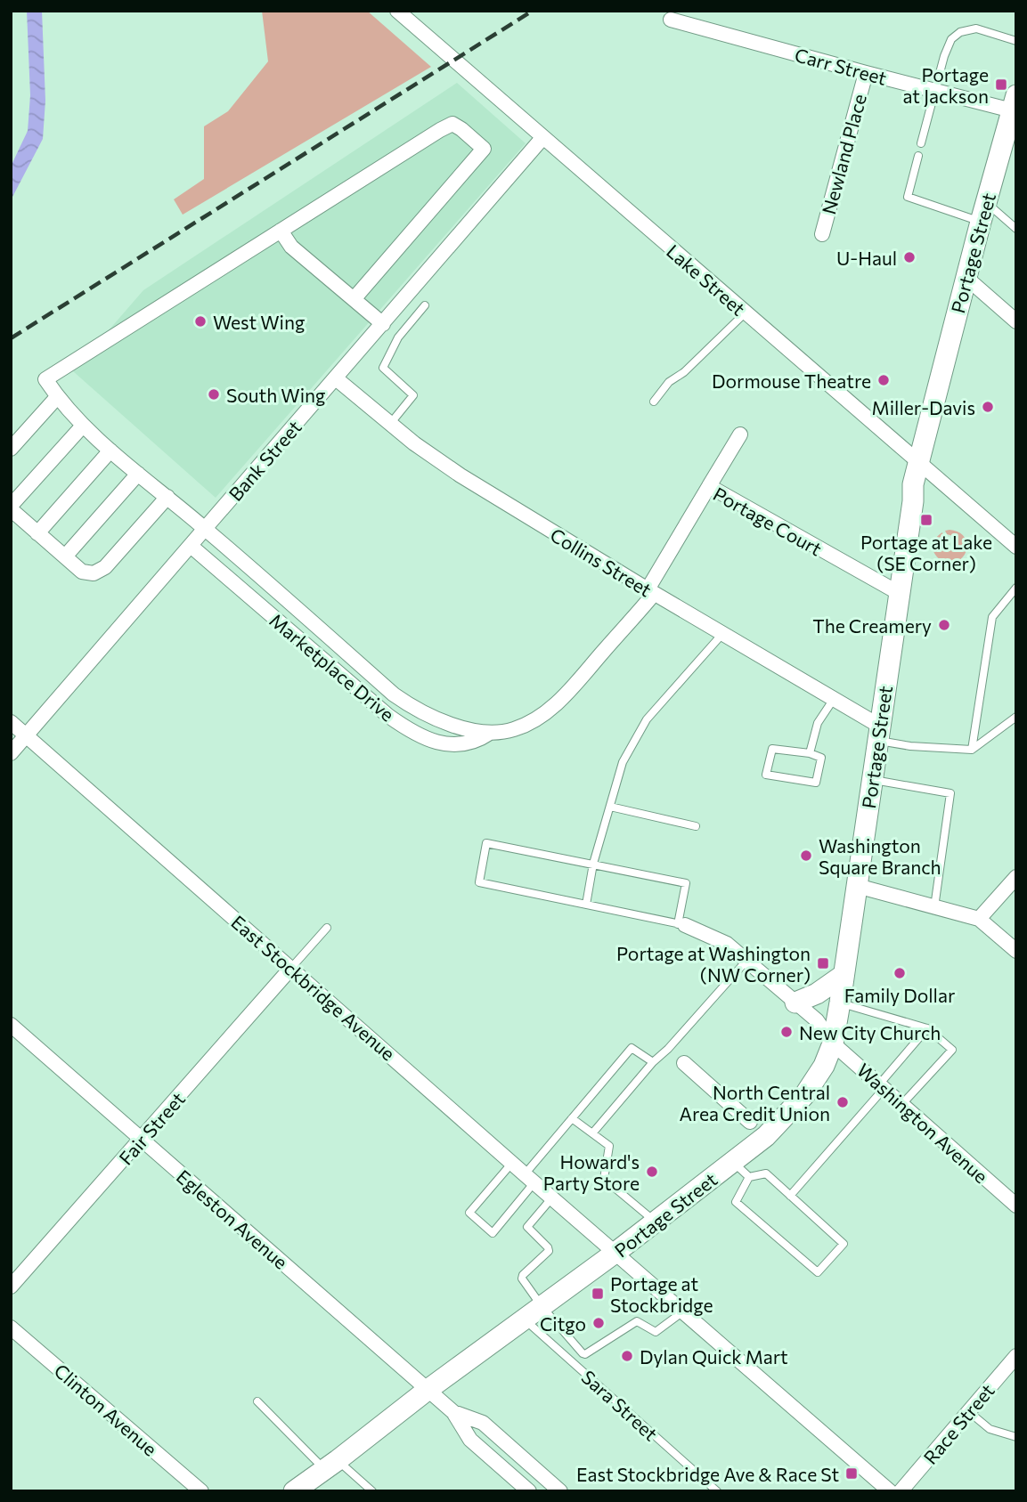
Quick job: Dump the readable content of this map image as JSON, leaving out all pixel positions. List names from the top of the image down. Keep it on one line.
{"streets":{"main road":["Portage Street"],"street":["Carr Street","Newland Place","Lake Street","Bank Street","Portage Court","Collins Street","Marketplace Drive","East Stockbridge Avenue","Washington Avenue","Fair Street","Egleston Avenue","Clinton Avenue","Race Street"],"lane":["Sara Street"]},"crossings":[["Carr Street","Newland Place"],["Carr Street","Portage Street"],["Portage Street","Lake Street"],["Portage Street","Portage Court"],["Portage Street","Collins Street"],["Portage Street","East Stockbridge Avenue"],["Portage Street","Washington Avenue"],["Portage Street","Egleston Avenue"],["Portage Street","Sara Street"],["Lake Street","Bank Street"],["Bank Street","Collins Street"],["Bank Street","Marketplace Drive"],["Bank Street","East Stockbridge Avenue"],["Portage Court","Collins Street"],["Portage Court","Marketplace Drive"],["Collins Street","Marketplace Drive"],["East Stockbridge Avenue","Fair Street"],["Fair Street","Egleston Avenue"]],"places":{"transit":["Portage at Jackson","Portage at Lake (SE Corner)","Portage at Washington (NW Corner)","Portage at Stockbridge","East Stockbridge Ave & Race St"],"other":["U-Haul","West Wing","Dormouse Theatre","South Wing","Miller-Davis","The Creamery","Washington Square Branch","Family Dollar","New City Church","North Central Area Credit Union","Howard's Party Store","Citgo","Dylan Quick Mart"]}}
